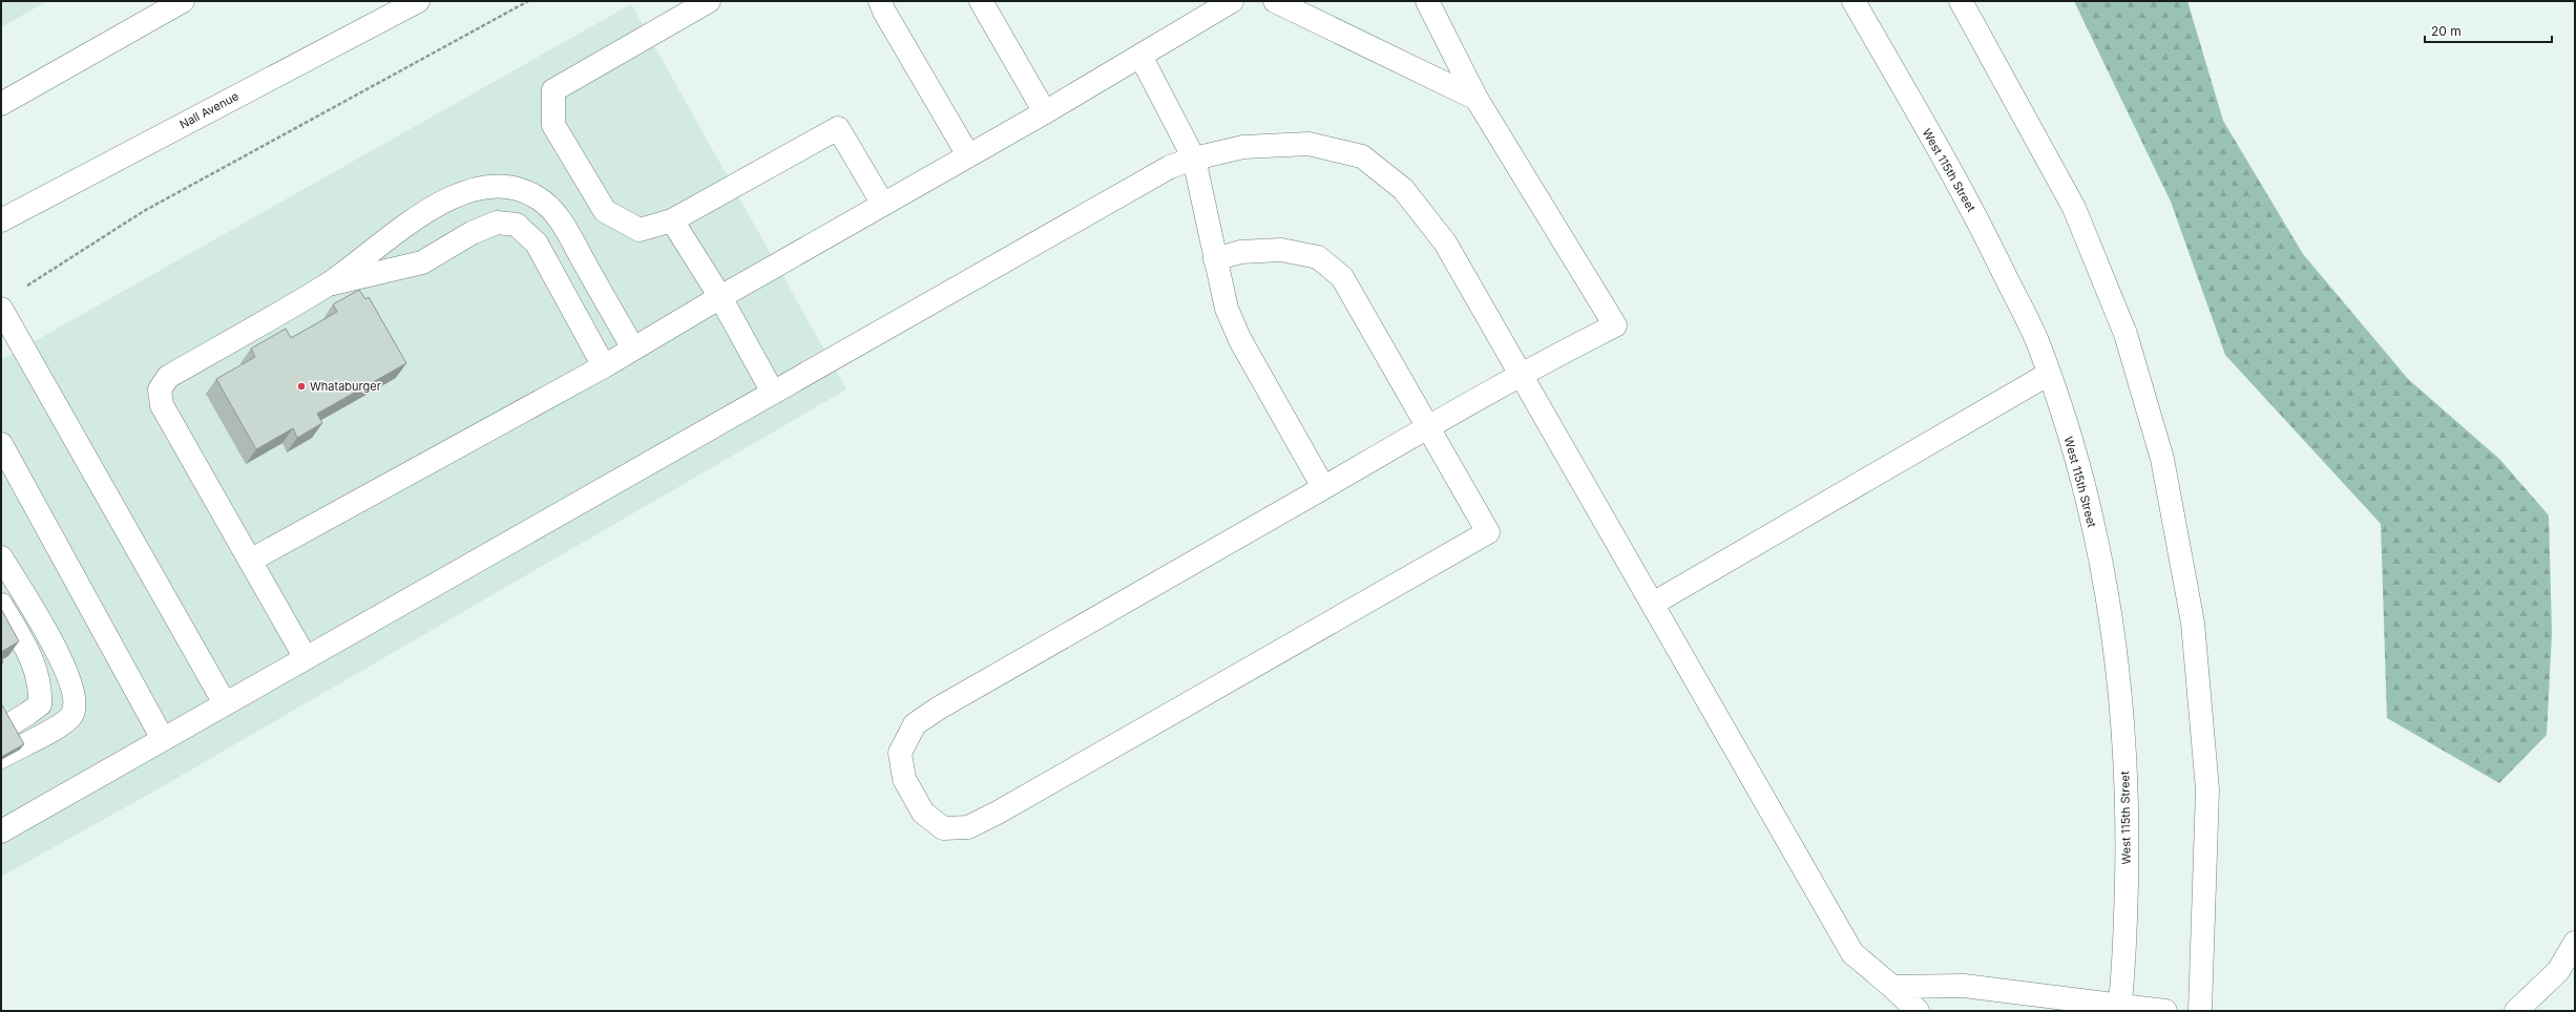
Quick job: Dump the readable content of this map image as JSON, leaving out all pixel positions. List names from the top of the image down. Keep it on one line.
{"streets":{"street":["Nall Avenue","West 115th Street"]},"places":["Whataburger"],"scale_bar":"20 m"}
